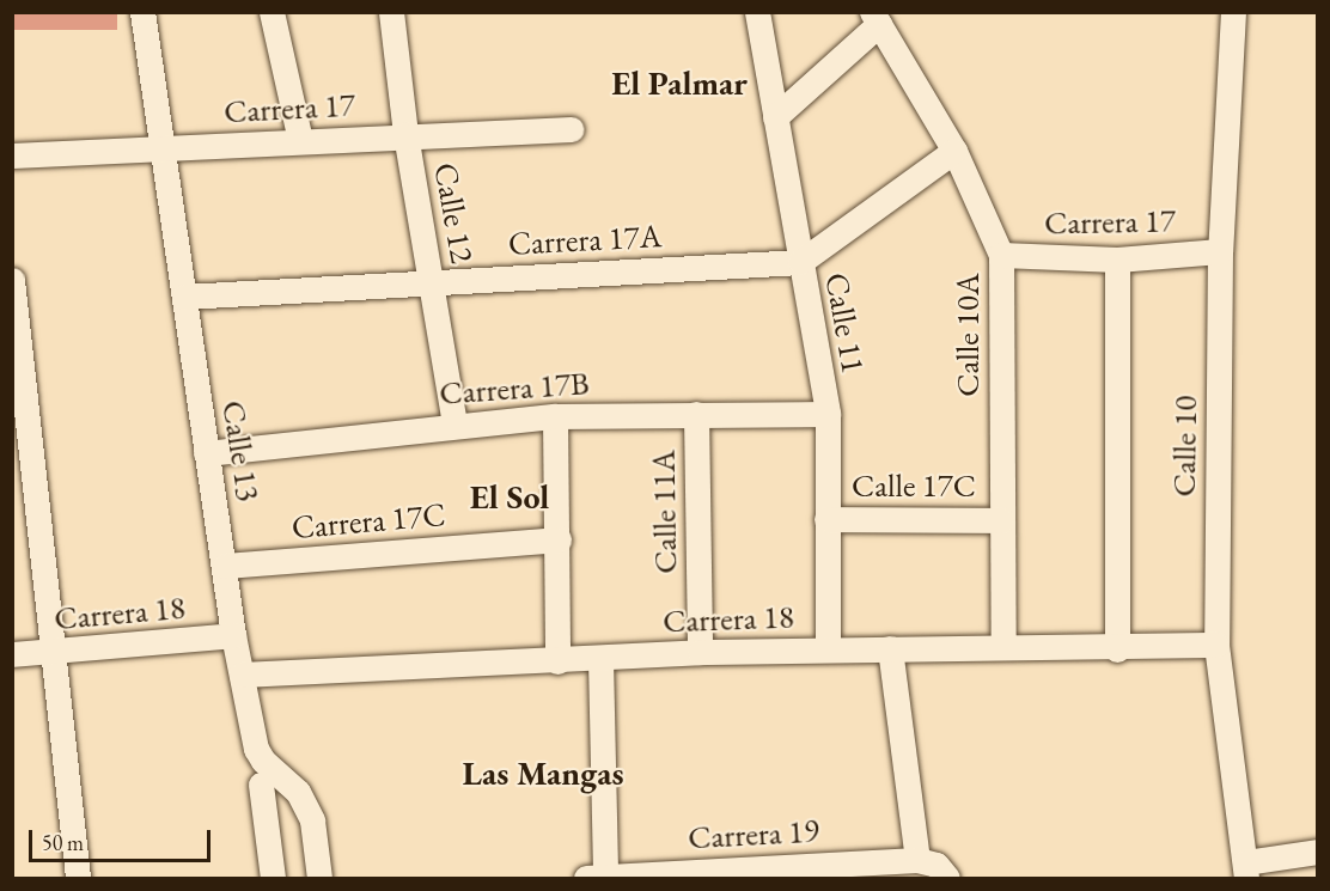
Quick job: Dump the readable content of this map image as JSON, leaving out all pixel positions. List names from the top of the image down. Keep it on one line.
{"streets":{"street":["Carrera 17","Calle 12","Carrera 17A","Calle 11","Calle 10A","Carrera 17B","Calle 10","Calle 13","Calle 17C","Calle 11A","Carrera 17C","Carrera 18","Carrera 19"]},"crossings":[["Carrera 17","Calle 12"],["Carrera 17","Calle 10A"],["Carrera 17","Calle 10"],["Carrera 17","Calle 13"],["Calle 12","Carrera 17A"],["Calle 12","Carrera 17B"],["Carrera 17A","Calle 11"],["Carrera 17A","Calle 13"],["Calle 11","Carrera 17B"],["Calle 11","Calle 17C"],["Calle 11","Carrera 18"],["Calle 10A","Calle 17C"],["Calle 10A","Carrera 18"],["Carrera 17B","Calle 13"],["Carrera 17B","Calle 11A"],["Calle 10","Carrera 18"],["Calle 13","Carrera 17C"],["Calle 13","Carrera 18"],["Calle 11A","Carrera 18"]],"districts":["El Palmar","El Sol","Las Mangas"],"scale_bar":"50 m"}
